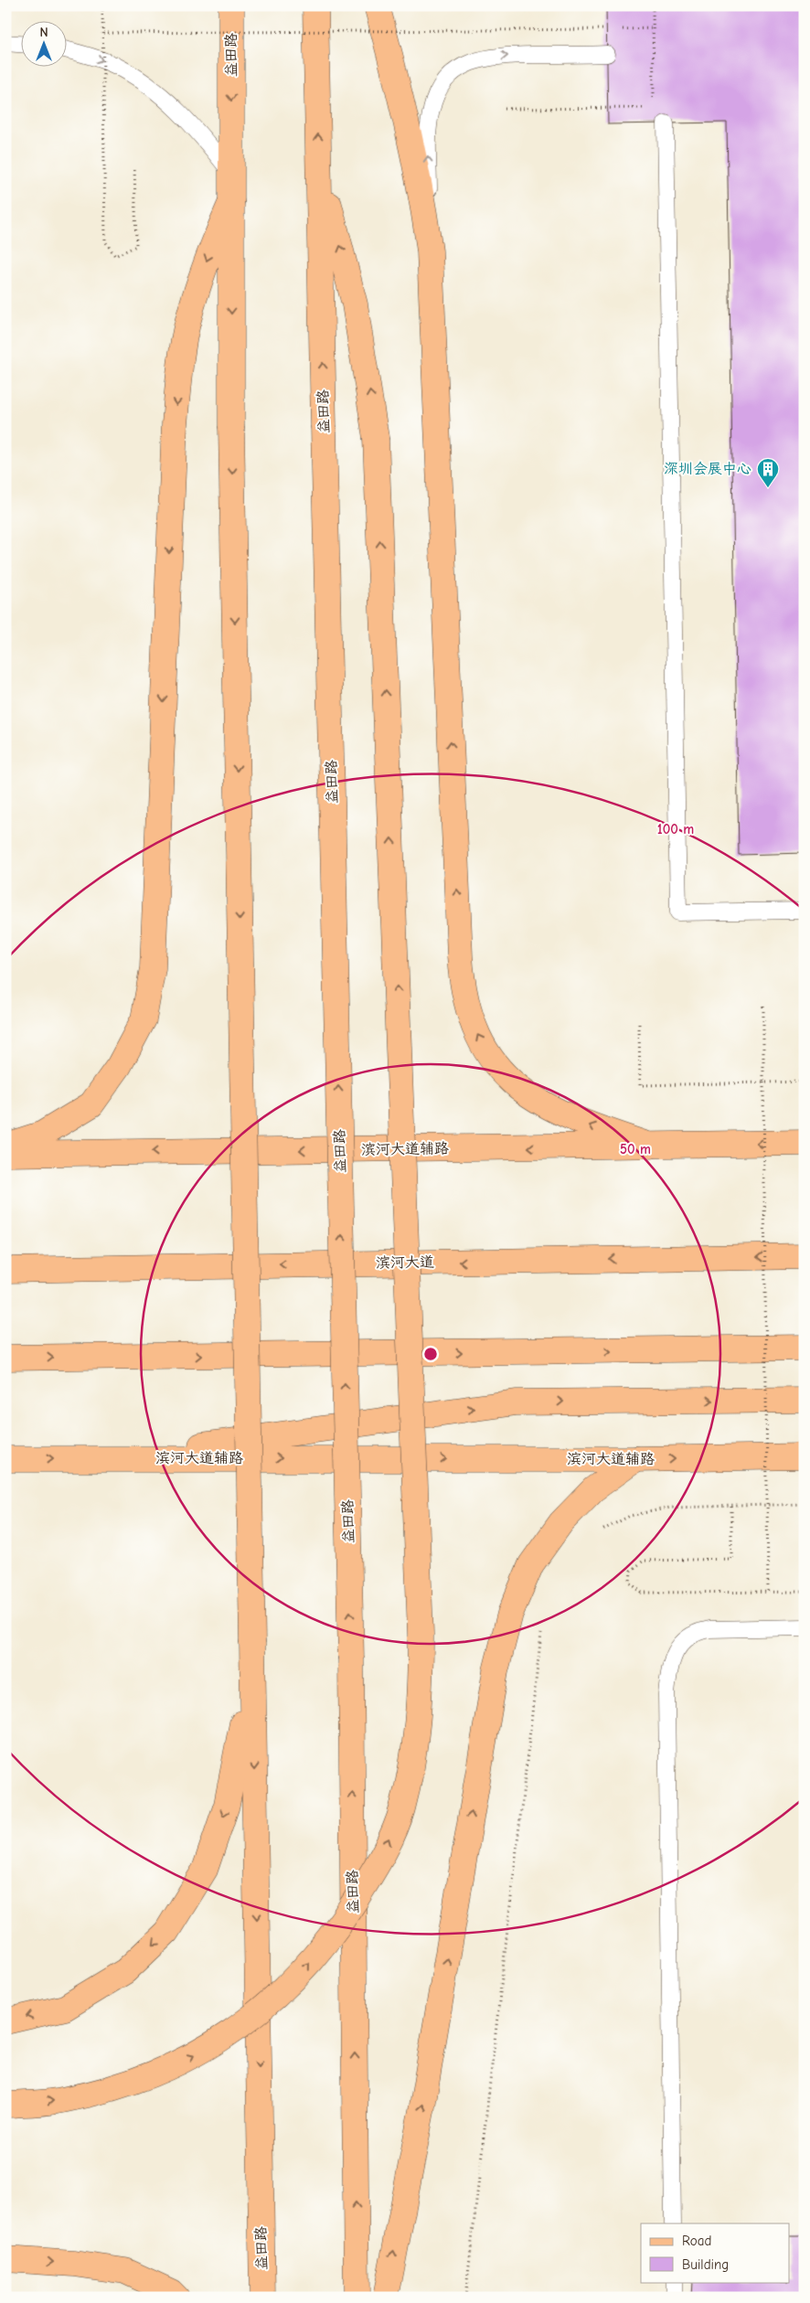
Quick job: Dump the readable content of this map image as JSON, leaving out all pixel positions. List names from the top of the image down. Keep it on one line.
{"streets":{"main road":["益田路","滨河大道辅路","滨河大道"]},"places":{"building":["深圳会展中心"]},"legend":["Road","Building"],"north":"top","rings":["100 m","50 m"]}
